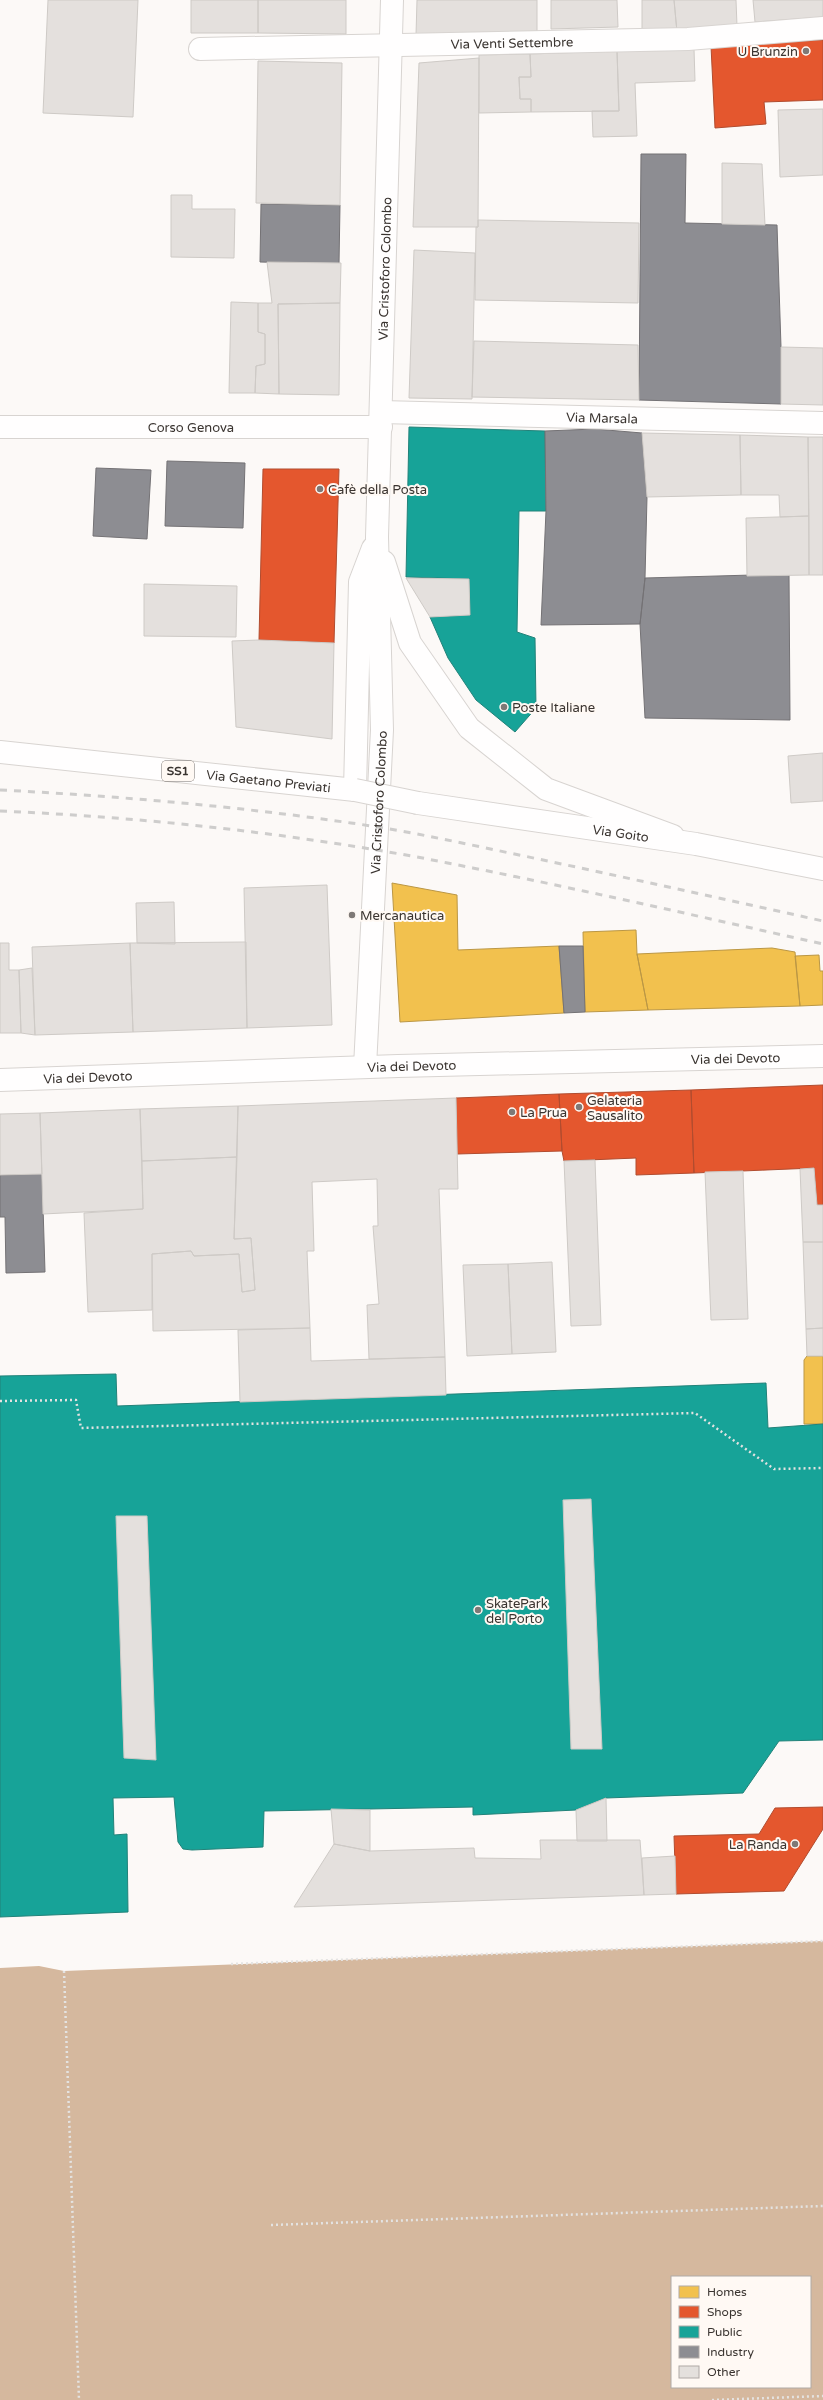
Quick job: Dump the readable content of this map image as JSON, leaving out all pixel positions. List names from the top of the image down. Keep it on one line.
{"streets":{"street":["Via Venti Settembre","Via Cristoforo Colombo","Via Marsala","Corso Genova","SS1","Via Gaetano Previati","Via Goito","Via dei Devoto"]},"crossings":[["Via Venti Settembre","Via Cristoforo Colombo"],["Via Cristoforo Colombo","Via Marsala"],["Via Cristoforo Colombo","Corso Genova"],["Via Cristoforo Colombo","Via Gaetano Previati"],["Via Cristoforo Colombo","Via Goito"],["Via Cristoforo Colombo","Via dei Devoto"],["Via Marsala","Corso Genova"],["Via Gaetano Previati","Via Goito"]],"places":["U Brunzin","Cafè della Posta","Poste Italiane","Mercanautica","Gelateria Sausalito","La Prua","SkatePark del Porto","La Randa"],"legend":["Homes","Shops","Public","Industry","Other"]}
